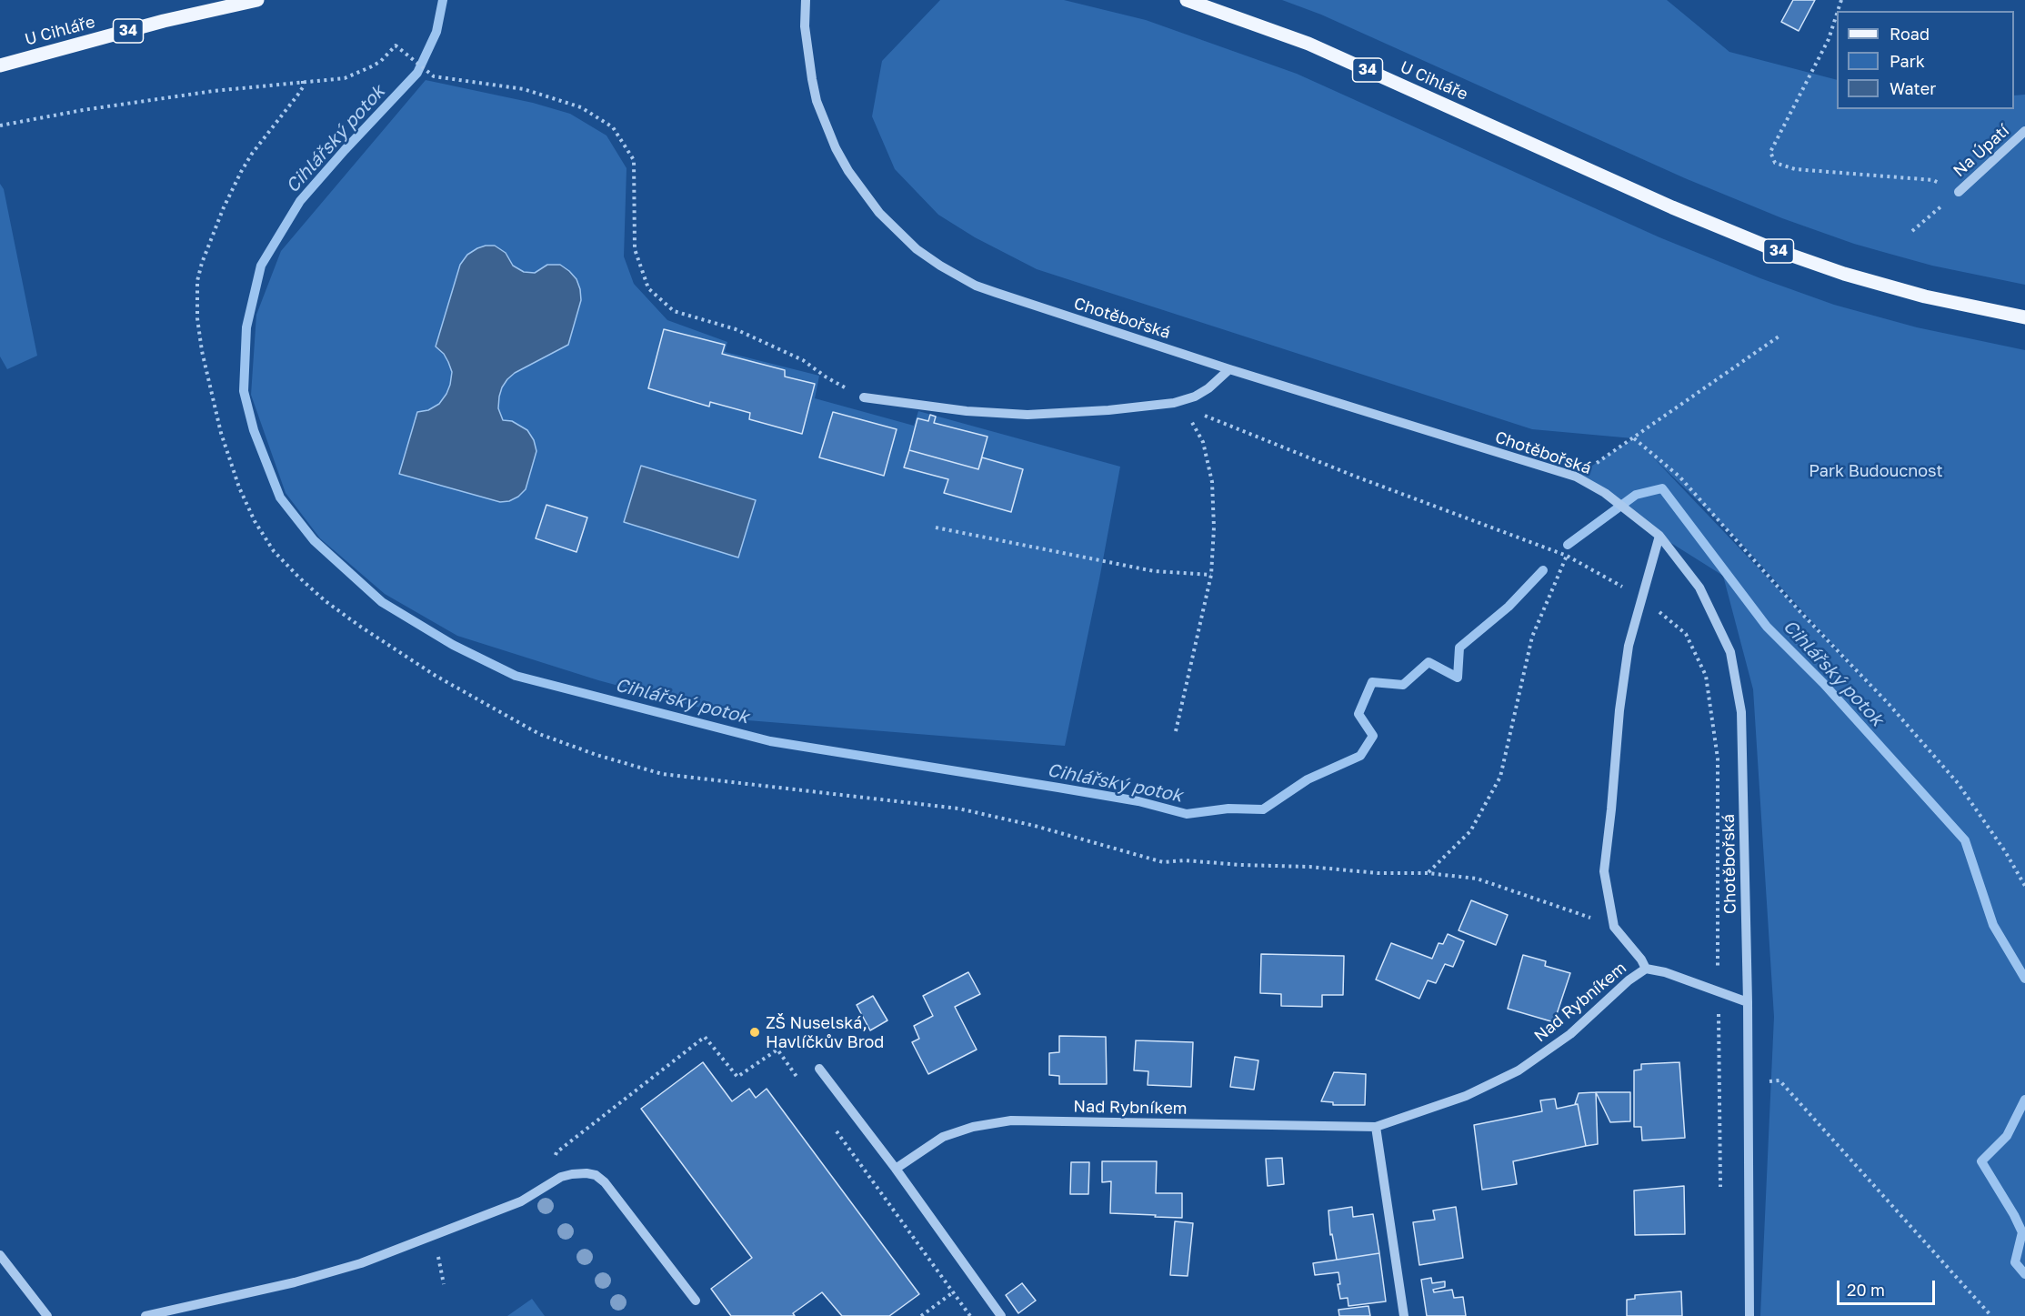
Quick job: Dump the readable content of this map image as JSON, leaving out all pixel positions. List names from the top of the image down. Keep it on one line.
{"streets":{"main road":["U Cihláře","34"],"street":["Na Úpatí","Chotěbořská","Nad Rybníkem"]},"crossings":[["Chotěbořská","Nad Rybníkem"]],"water":["Cihlářský potok"],"parks":["Park Budoucnost"],"places":["ZŠ Nuselská, Havlíčkův Brod"],"legend":["Road","Park","Water"],"scale_bar":"20 m"}
